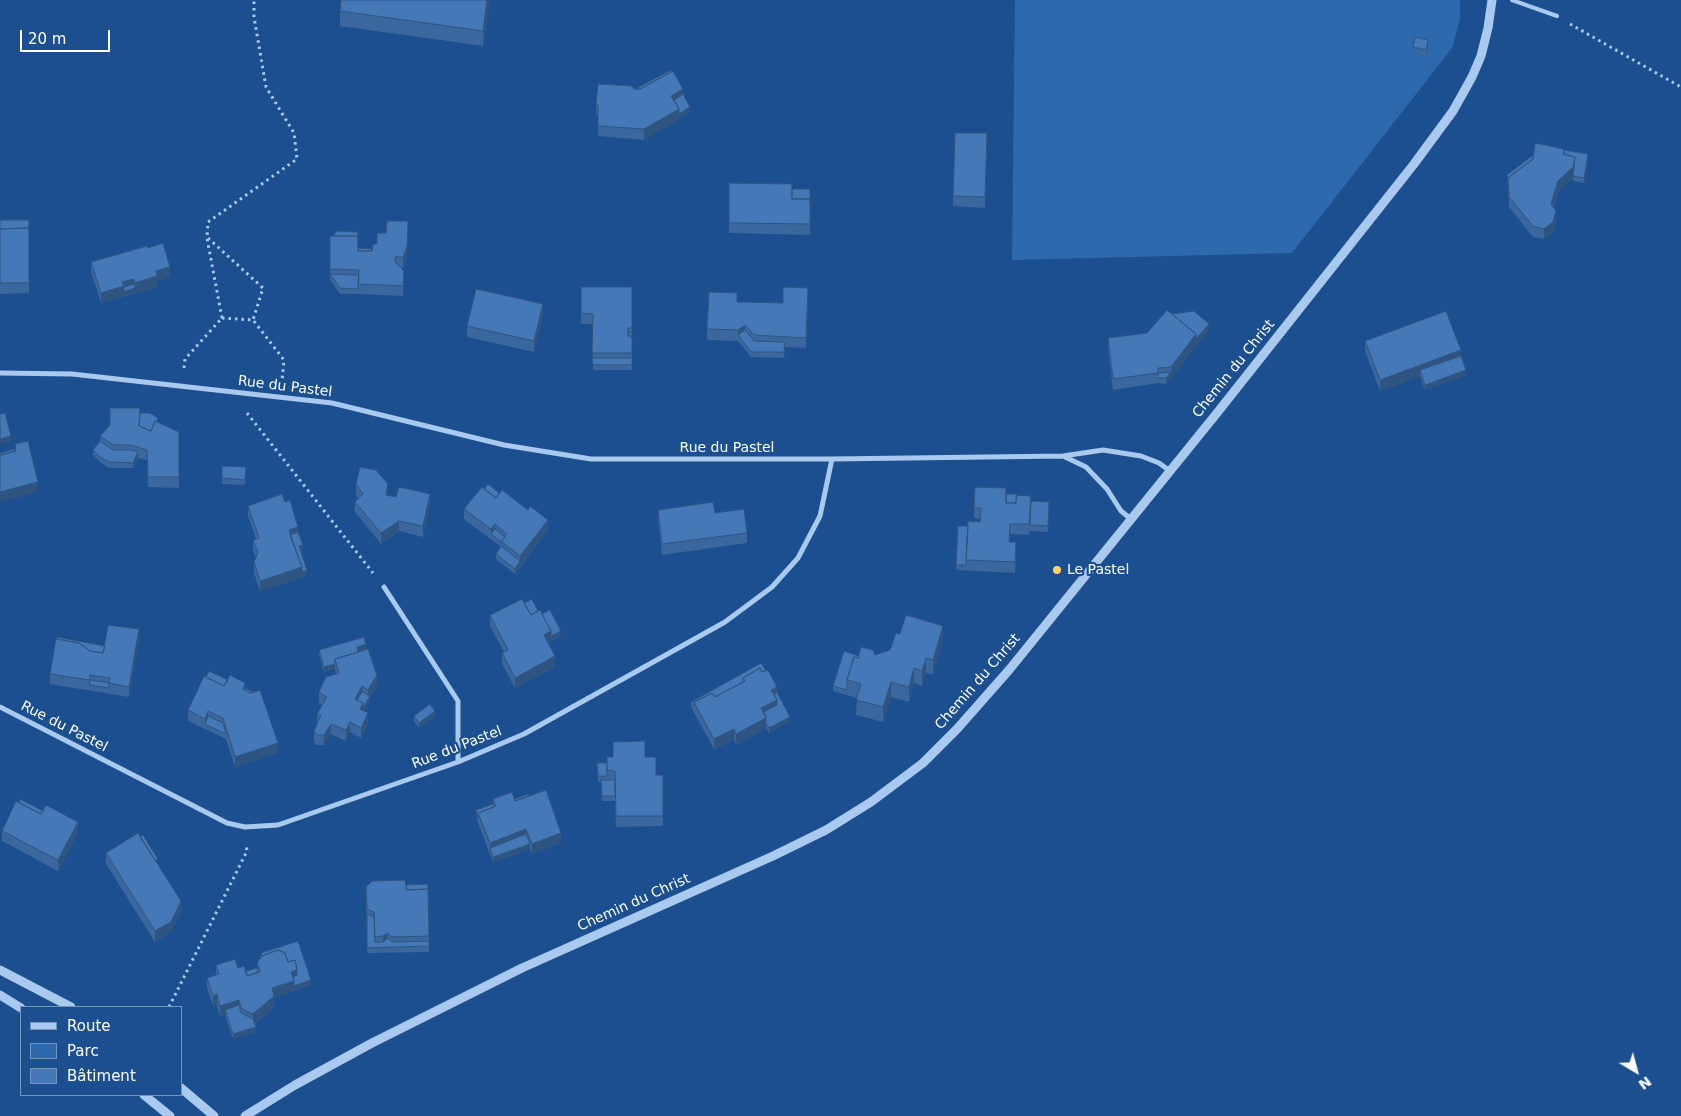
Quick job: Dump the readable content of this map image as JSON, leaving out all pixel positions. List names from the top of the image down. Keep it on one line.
{"streets":{"street":["Chemin du Christ","Rue du Pastel"]},"crossings":[["Chemin du Christ","Rue du Pastel"]],"places":["Le Pastel"],"legend":["Route","Parc","Bâtiment"],"scale_bar":"20 m","north":"bottom right"}
